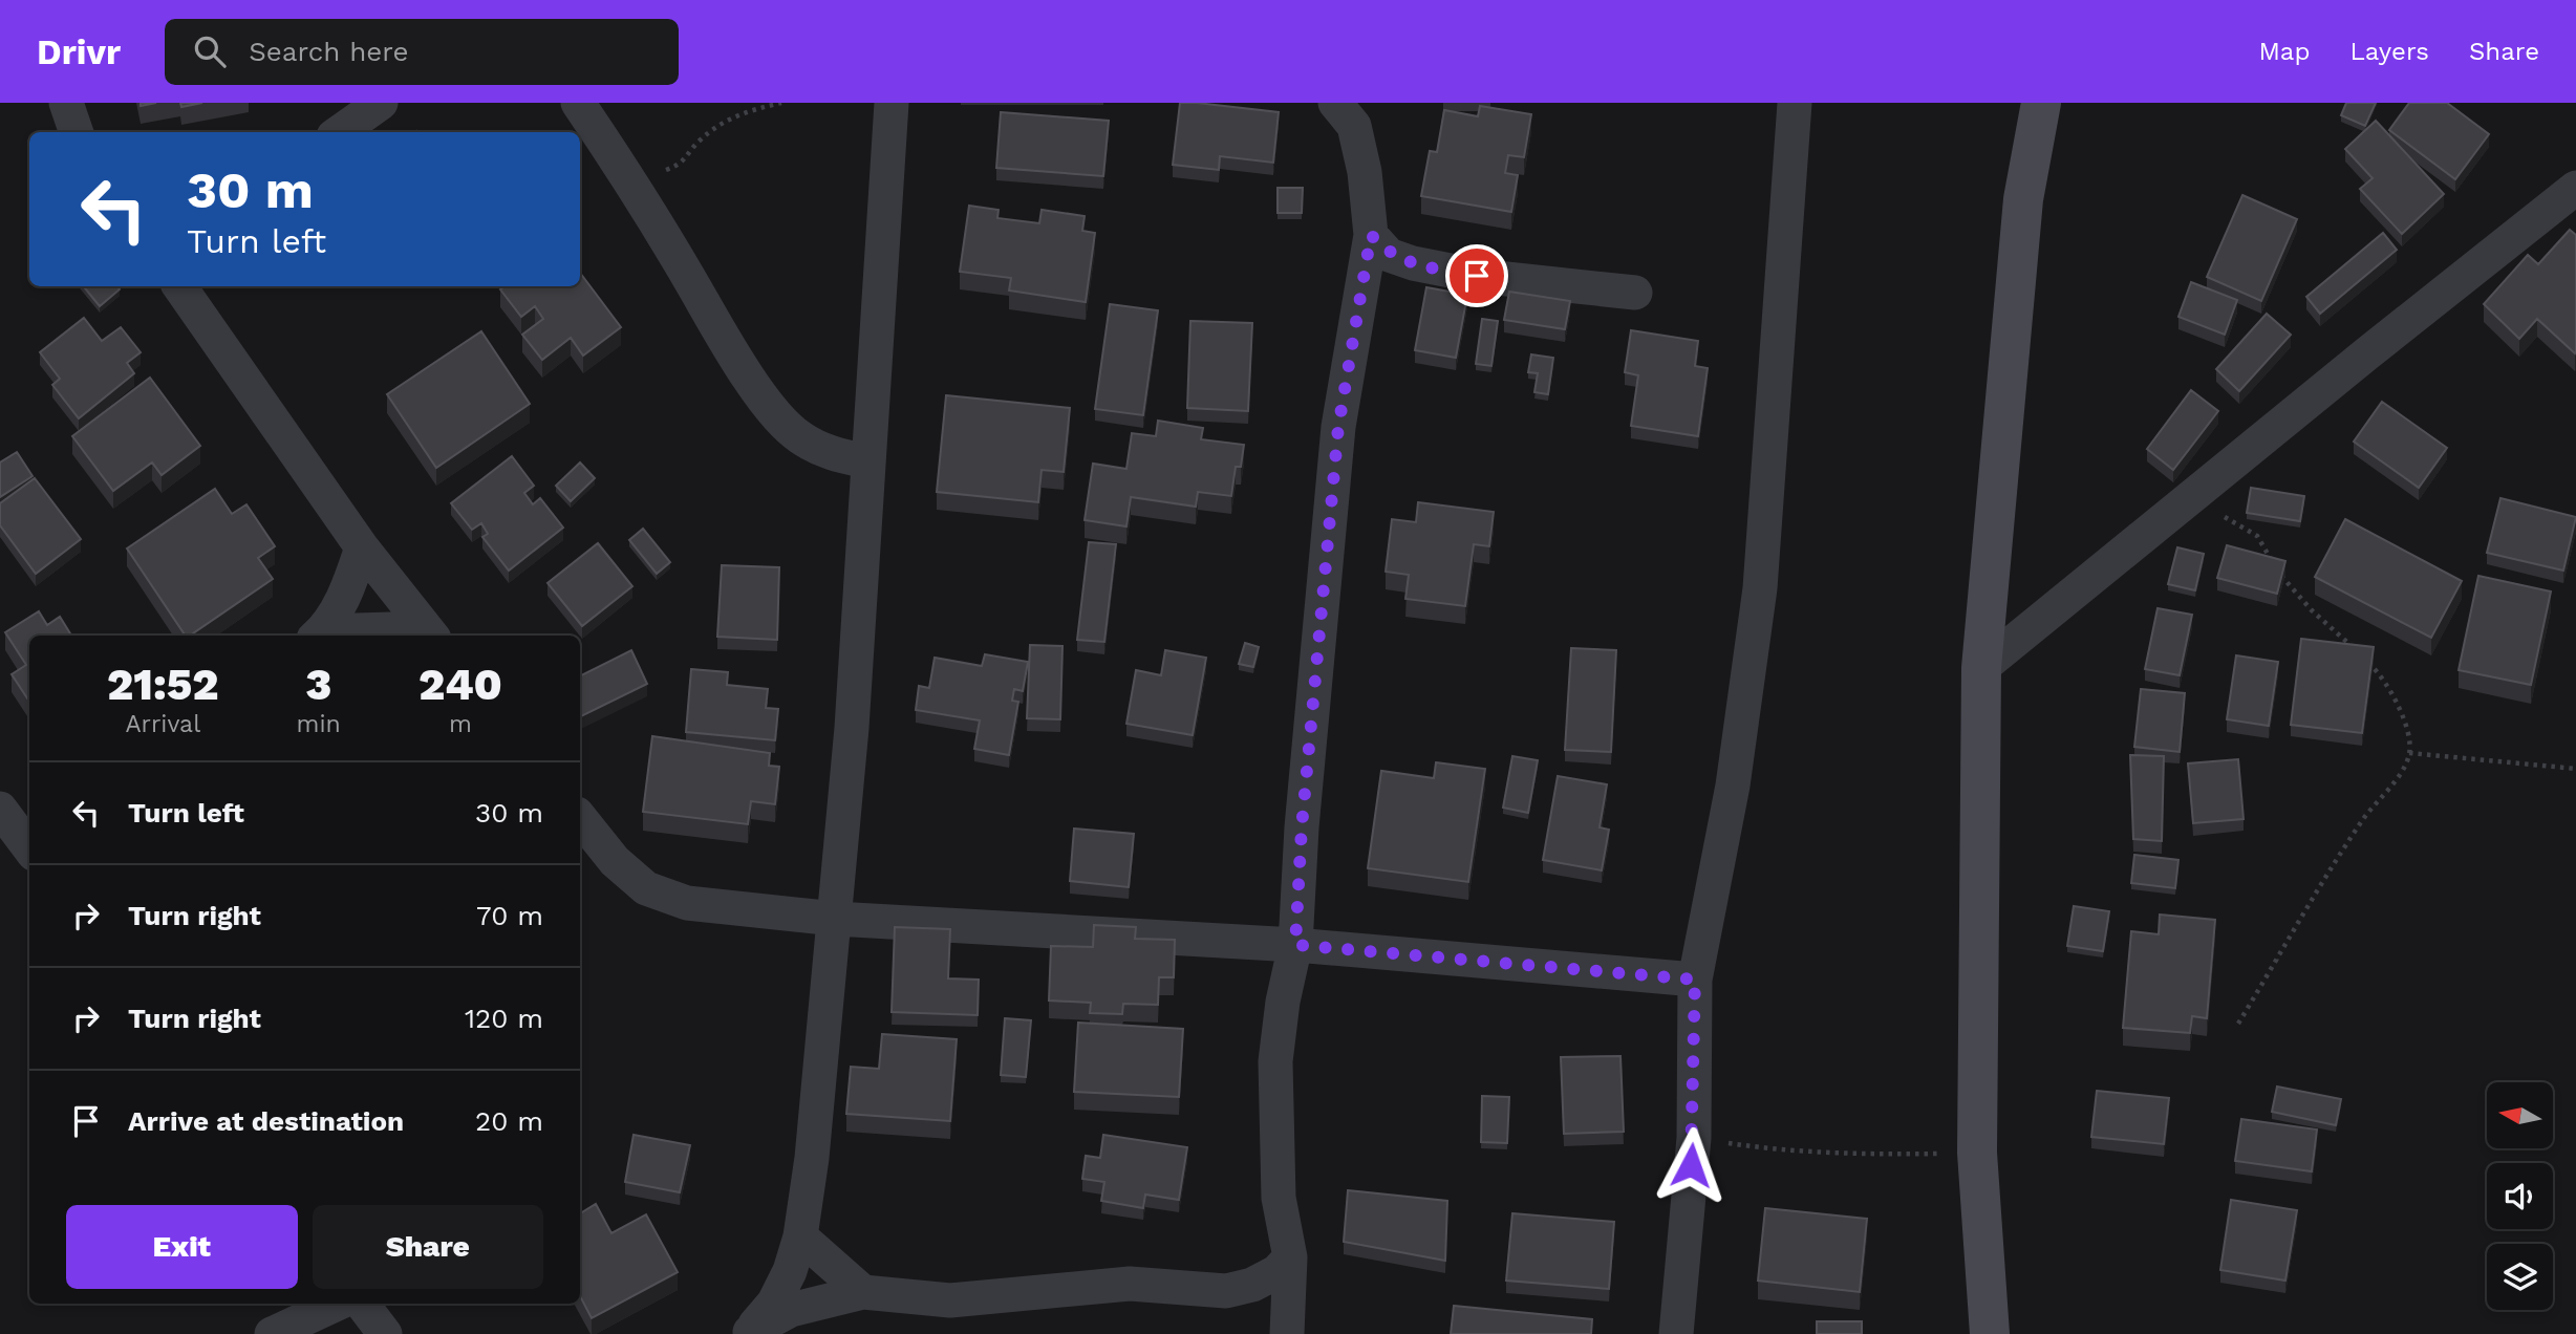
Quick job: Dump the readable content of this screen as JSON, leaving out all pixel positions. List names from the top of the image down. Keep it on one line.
{"north":"left","page":{"header":"Drivr","search":"Search here","nav":["Map","Layers","Share"],"turn":["30 m","Turn left"],"eta":["21:52","Arrival","3","min","240","m"],"list":[{"name":"Turn left","value":"30 m"},{"name":"Turn right","value":"70 m"},{"name":"Turn right","value":"120 m"},{"name":"Arrive at destination","value":"20 m"}],"buttons":["Exit","Share"]}}
